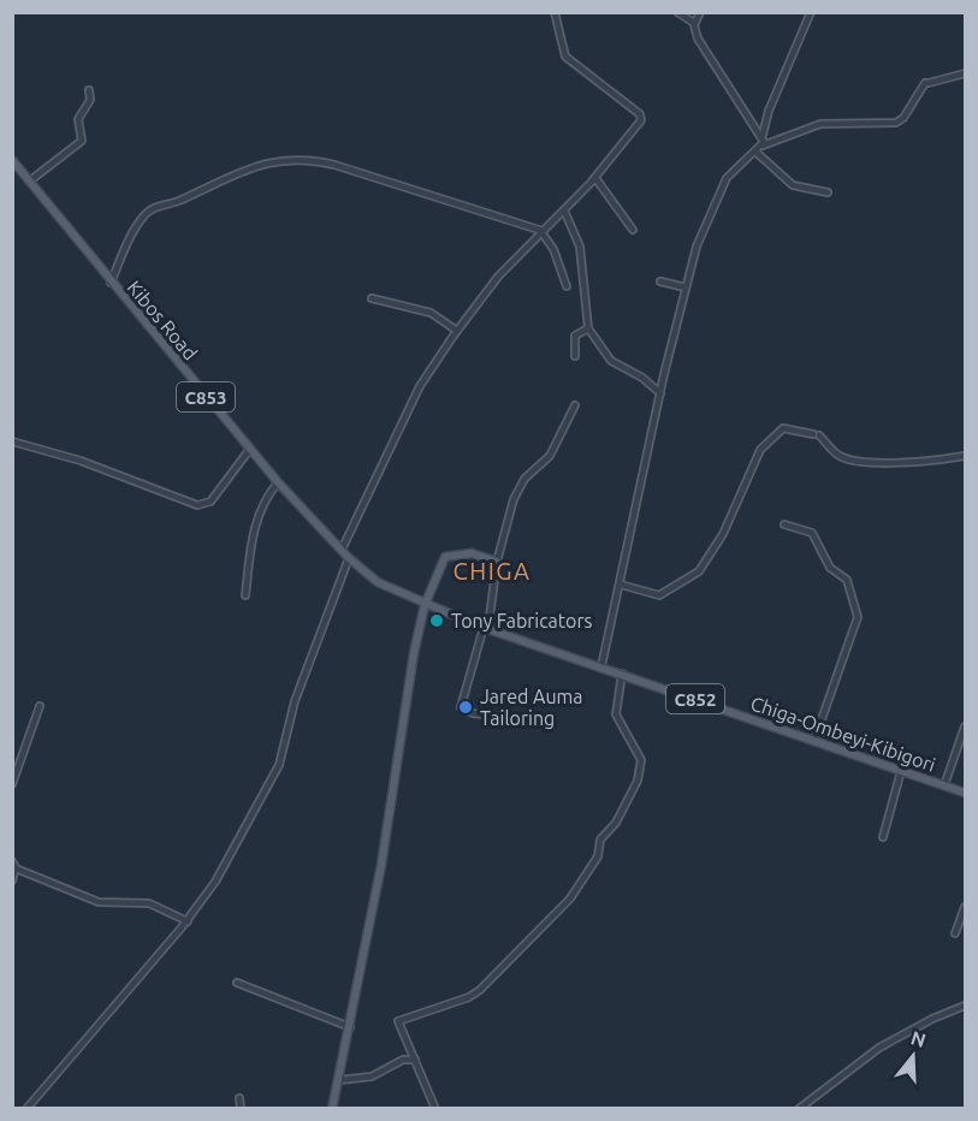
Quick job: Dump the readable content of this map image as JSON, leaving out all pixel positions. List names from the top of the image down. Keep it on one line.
{"streets":{"main road":["Kibos Road","C853","C852","Chiga-Ombeyi-Kibigori"]},"crossings":[["Kibos Road","Chiga-Ombeyi-Kibigori"]],"districts":["CHIGA"],"places":["Tony Fabricators","Jared Auma Tailoring"],"north":"top"}
